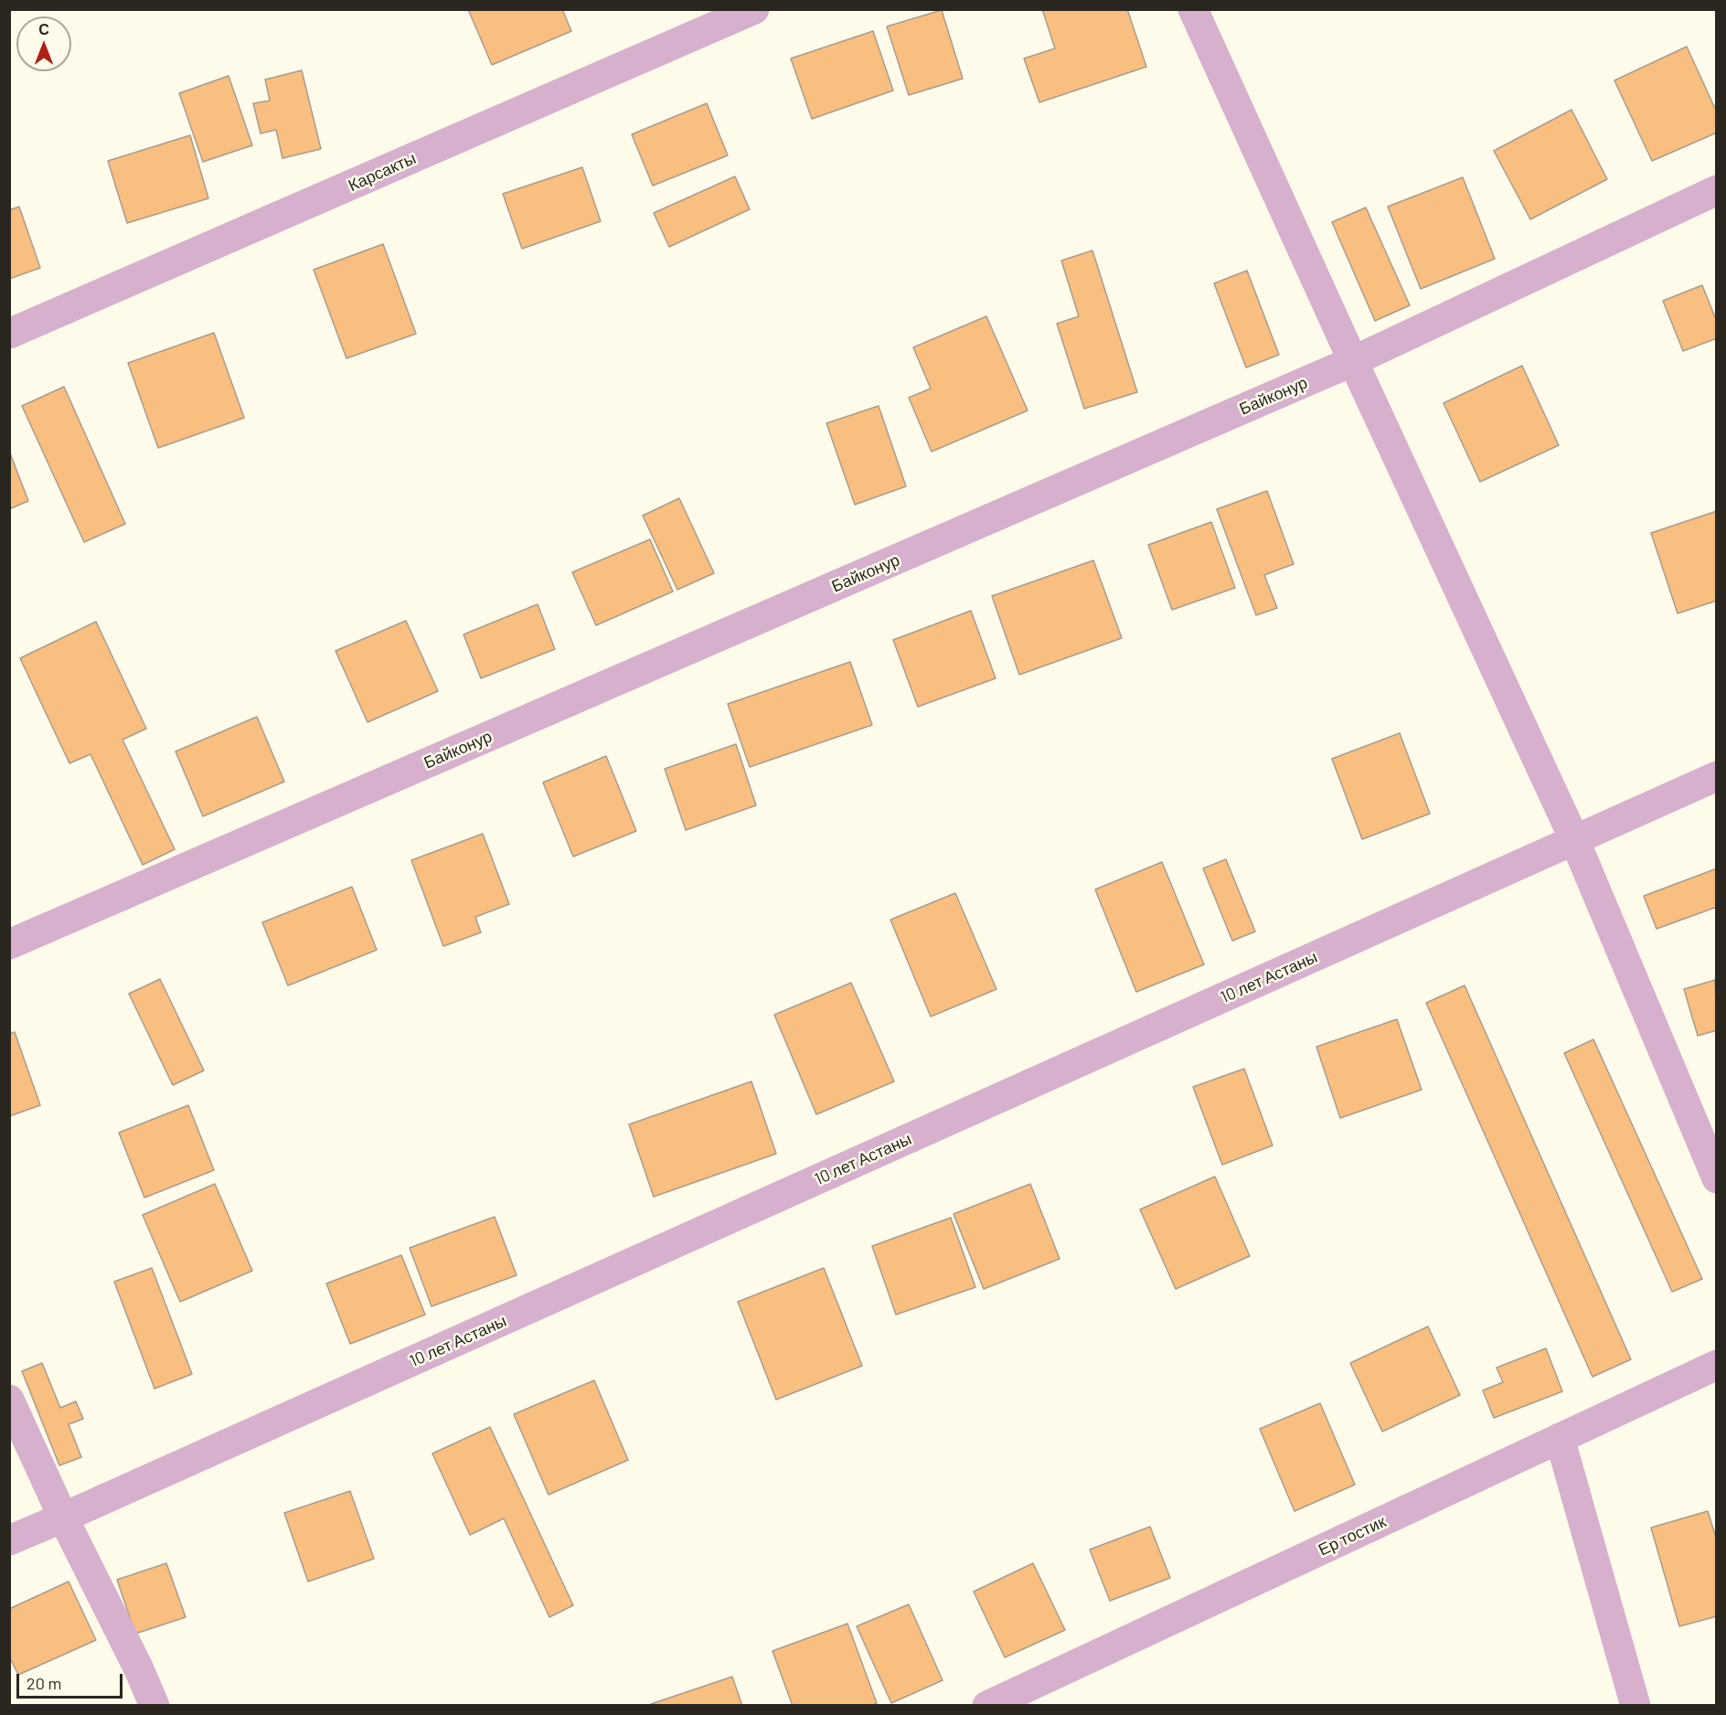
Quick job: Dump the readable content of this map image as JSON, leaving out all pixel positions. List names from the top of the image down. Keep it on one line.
{"streets":{"street":["Карсакты","Байконур","10 лет Астаны","Ер тостик"]},"scale_bar":"20 m","north":"top"}
